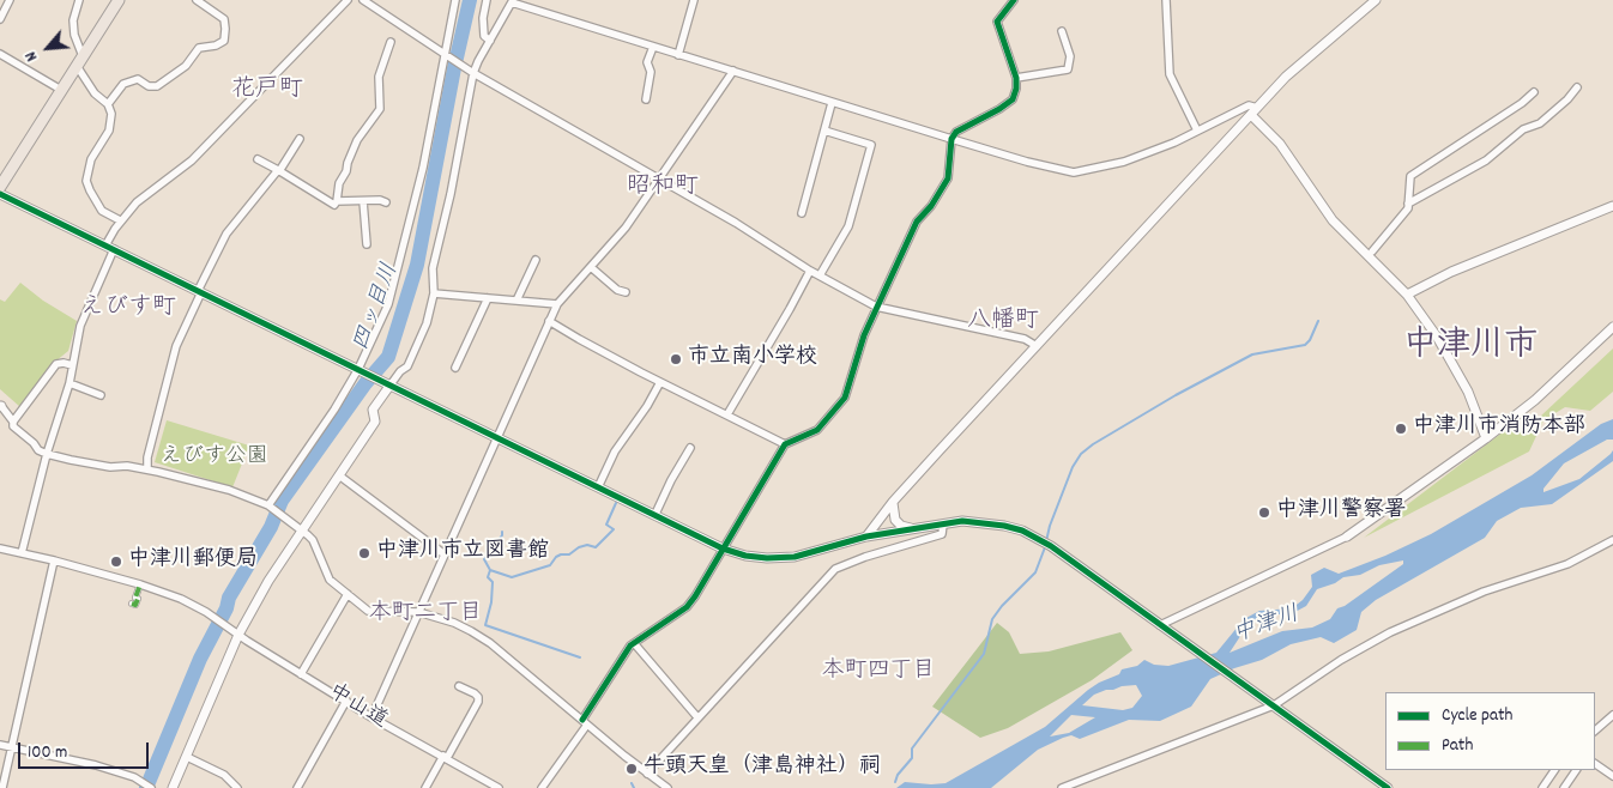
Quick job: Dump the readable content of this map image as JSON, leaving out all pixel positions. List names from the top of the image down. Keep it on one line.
{"streets":{"street":["中山道"]},"districts":["花戸町","昭和町","えびす町","八幡町","中津川市","本町二丁目","本町四丁目"],"water":["四ッ目川","中津川"],"parks":["えびす公園"],"places":["市立南小学校","中津川市消防本部","中津川警察署","中津川市立図書館","中津川郵便局","牛頭天皇（津島神社）祠"],"legend":["Cycle path","Path"],"scale_bar":"100 m","north":"bottom left"}
